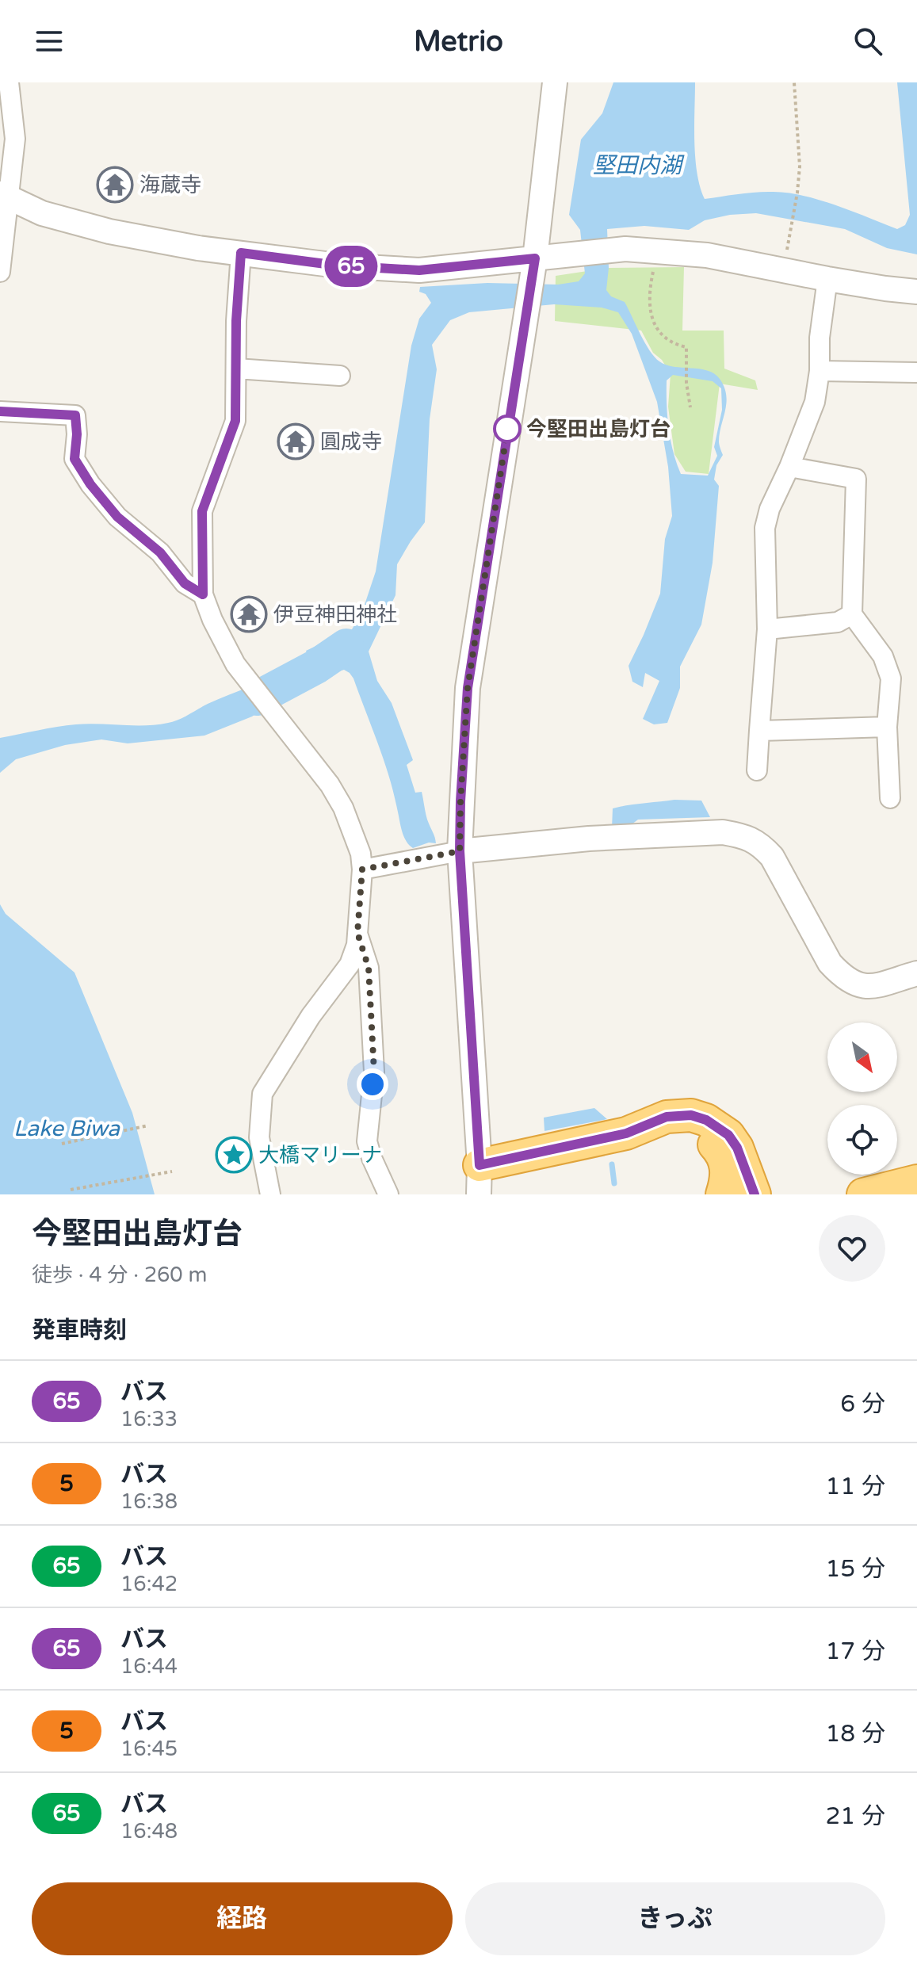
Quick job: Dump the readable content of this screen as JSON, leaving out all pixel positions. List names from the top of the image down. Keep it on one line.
{"water":["堅田内湖","Lake Biwa"],"places":{"temple":["海蔵寺","圓成寺","伊豆神田神社"],"other":["今堅田出島灯台"],"place":["大橋マリーナ"]},"lines":["bus line 65"],"north":"bottom right","page":{"header":"Metrio","on_map":"65","heading":[["今堅田出島灯台","徒歩 · 4 分 · 260 m"],"発車時刻"],"list":[{"mark":"65","name":"バス","note":"16:33","value":"6 分"},{"mark":"5","name":"バス","note":"16:38","value":"11 分"},{"mark":"65","name":"バス","note":"16:42","value":"15 分"},{"mark":"65","name":"バス","note":"16:44","value":"17 分"},{"mark":"5","name":"バス","note":"16:45","value":"18 分"},{"mark":"65","name":"バス","note":"16:48","value":"21 分"}],"buttons":["経路","きっぷ"]}}
